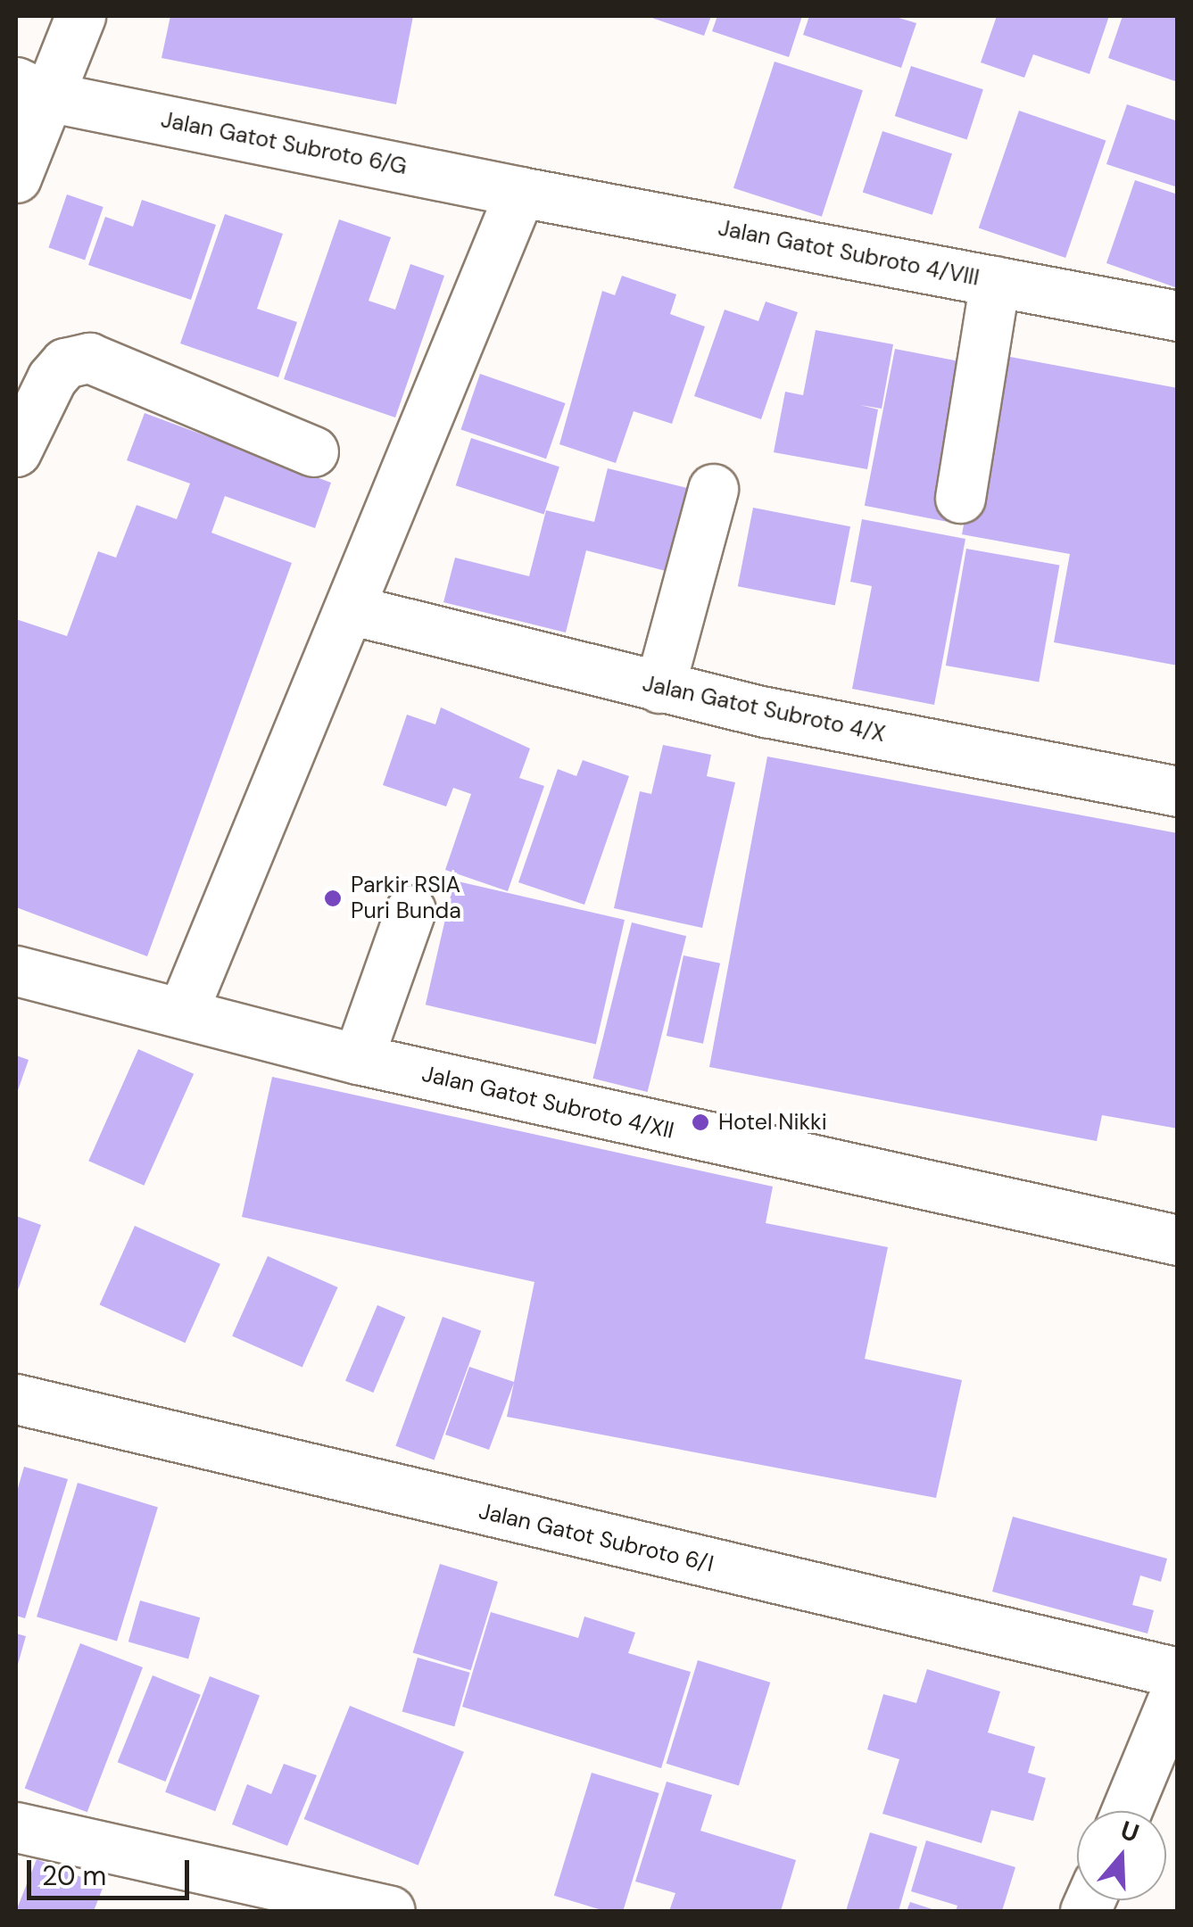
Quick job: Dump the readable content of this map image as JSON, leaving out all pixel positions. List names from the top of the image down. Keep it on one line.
{"streets":{"street":["Jalan Gatot Subroto 6/G","Jalan Gatot Subroto 4/VIII","Jalan Gatot Subroto 4/X","Jalan Gatot Subroto 4/XII","Jalan Gatot Subroto 6/I"]},"crossings":[["Jalan Gatot Subroto 6/G","Jalan Gatot Subroto 4/VIII"]],"places":["Parkir RSIA Puri Bunda","Hotel Nikki"],"scale_bar":"20 m","north":"top"}
